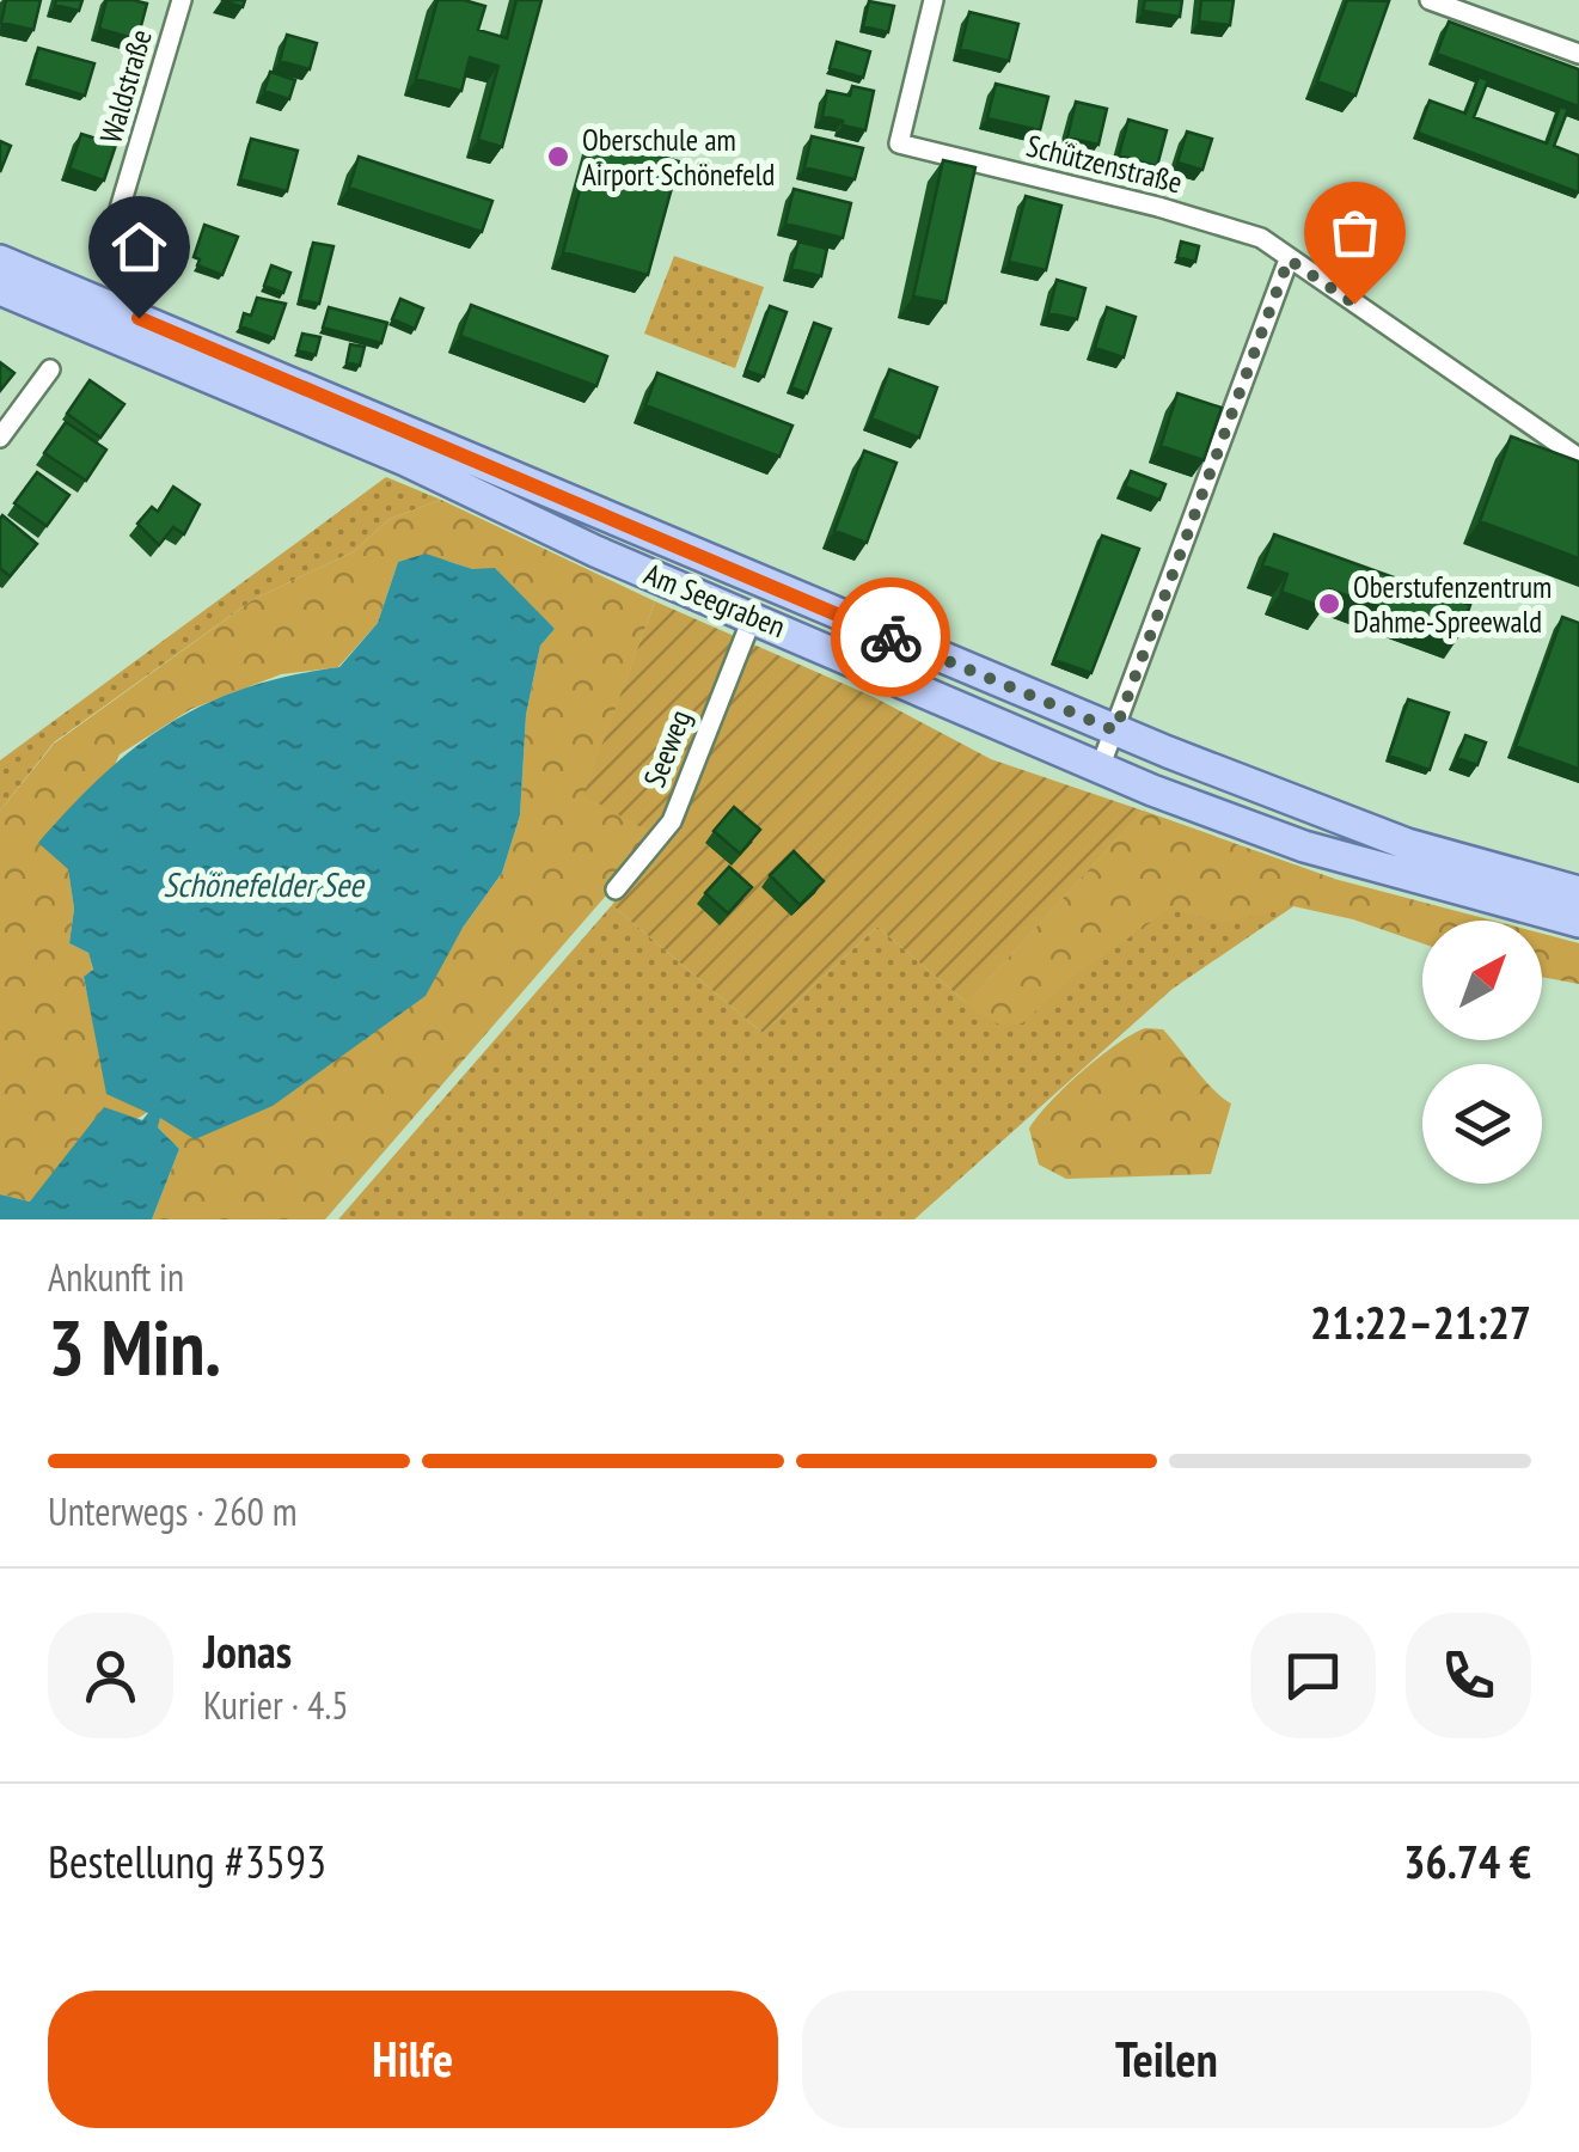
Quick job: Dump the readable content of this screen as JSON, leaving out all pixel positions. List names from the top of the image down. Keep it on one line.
{"streets":{"main road":["Am Seegraben"],"street":["Waldstraße","Schützenstraße","Seeweg"]},"crossings":[["Am Seegraben","Seeweg"]],"water":["Schönefelder See"],"places":["Oberschule am Airport Schönefeld","Oberstufenzentrum Dahme-Spreewald"],"north":"top right","page":{"heading":["3 Min.","Ankunft in","21:22–21:27"],"panel":["Jonas","Kurier · 4.5","Bestellung #3593","36.74 €"],"bar":"Unterwegs · 260 m","buttons":["Hilfe","Teilen"]}}
